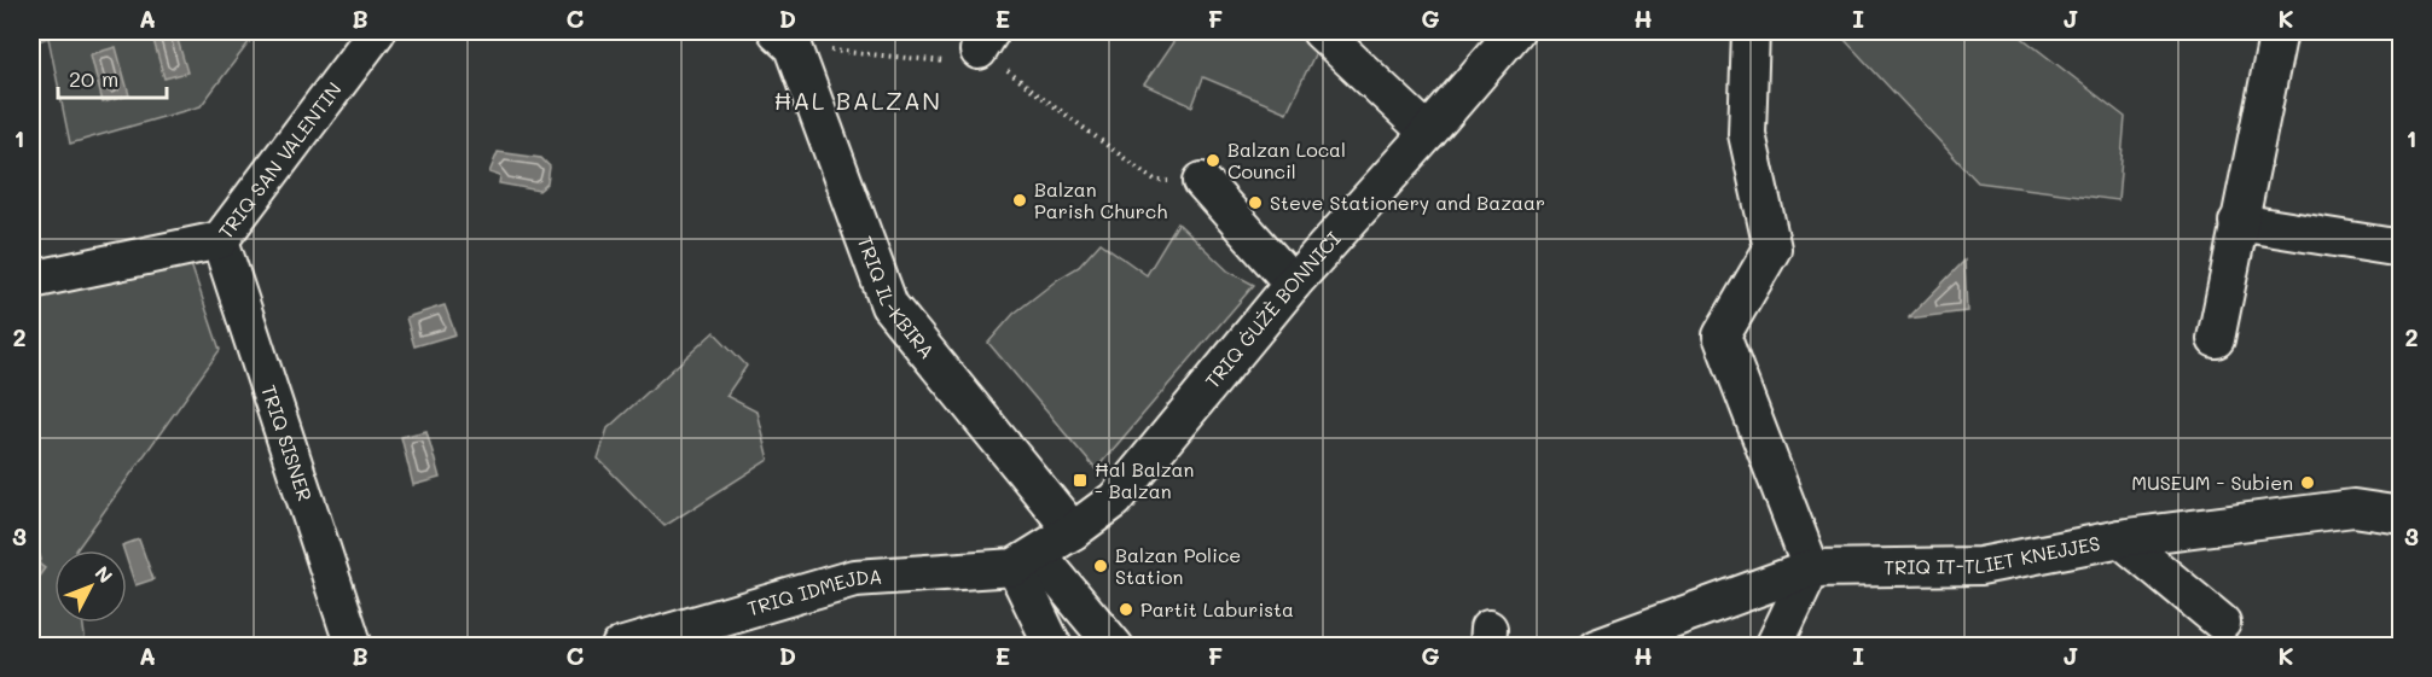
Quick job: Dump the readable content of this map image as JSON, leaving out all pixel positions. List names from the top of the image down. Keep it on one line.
{"streets":{"street":["TRIQ SAN VALENTIN","TRIQ IL-KBIRA","TRIQ ĠUŻÈ BONNICI","TRIQ SISNER","TRIQ IT-TLIET KNEJJES","TRIQ IDMEJDA"]},"crossings":[["TRIQ SAN VALENTIN","TRIQ SISNER"],["TRIQ IL-KBIRA","TRIQ ĠUŻÈ BONNICI"],["TRIQ ĠUŻÈ BONNICI","TRIQ IDMEJDA"]],"districts":["ĦAL BALZAN"],"places":{"other":["Balzan Local Council","Balzan Parish Church","Steve Stationery and Bazaar","MUSEUM - Subien","Balzan Police Station","Partit Laburista"],"transit":["Ħal Balzan - Balzan"]},"scale_bar":"20 m","north":"top right","grid":{"columns":["A","B","C","D","E","F","G","H","I","J","K"],"rows":["1","2","3"]}}
